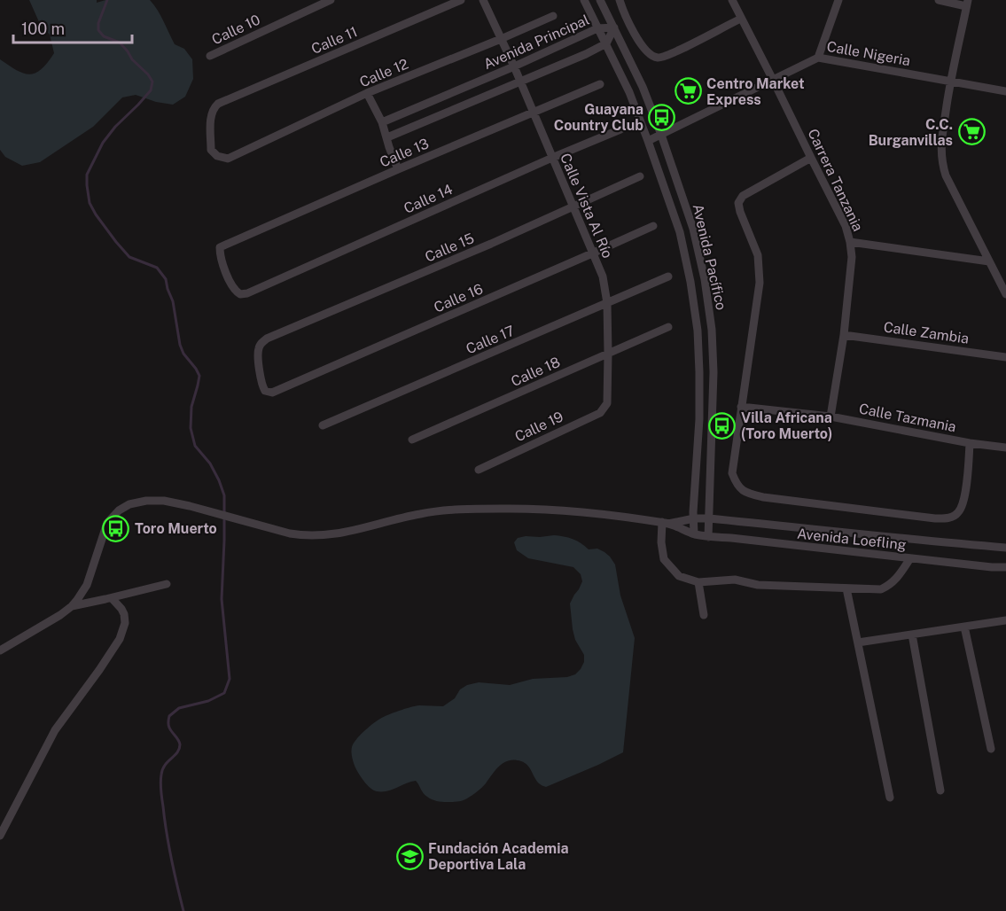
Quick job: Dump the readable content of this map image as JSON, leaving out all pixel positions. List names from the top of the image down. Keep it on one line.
{"streets":{"street":["Calle 10","Calle 11","Avenida Principal","Calle Nigeria","Calle 12","Calle 13","Carrera Tanzania","Calle 14","Calle Vista Al Río","Calle 15","Avenida Pacífico","Calle 16","Calle Zambia","Calle 17","Calle 18","Calle Tazmania","Calle 19","Avenida Loefling"]},"crossings":[["Calle 11","Calle 12"],["Avenida Principal","Calle Vista Al Río"],["Avenida Principal","Avenida Pacífico"],["Calle Nigeria","Carrera Tanzania"],["Calle Nigeria","Avenida Pacífico"],["Calle 12","Calle Vista Al Río"],["Calle 13","Calle 14"],["Calle 13","Calle Vista Al Río"],["Carrera Tanzania","Calle Zambia"],["Carrera Tanzania","Calle Tazmania"],["Calle 14","Calle Vista Al Río"],["Calle Vista Al Río","Calle 15"],["Calle Vista Al Río","Calle 16"],["Calle Vista Al Río","Calle 17"],["Calle Vista Al Río","Calle 18"],["Calle Vista Al Río","Calle 19"],["Calle 15","Calle 16"],["Avenida Pacífico","Avenida Loefling"]],"places":{"supermarket":["Centro Market Express","C.C. Burganvillas"],"bus stop":["Guayana Country Club","Villa Africana (Toro Muerto)","Toro Muerto"],"school or university":["Fundación Academia Deportiva Lala"]},"scale_bar":"100 m"}
